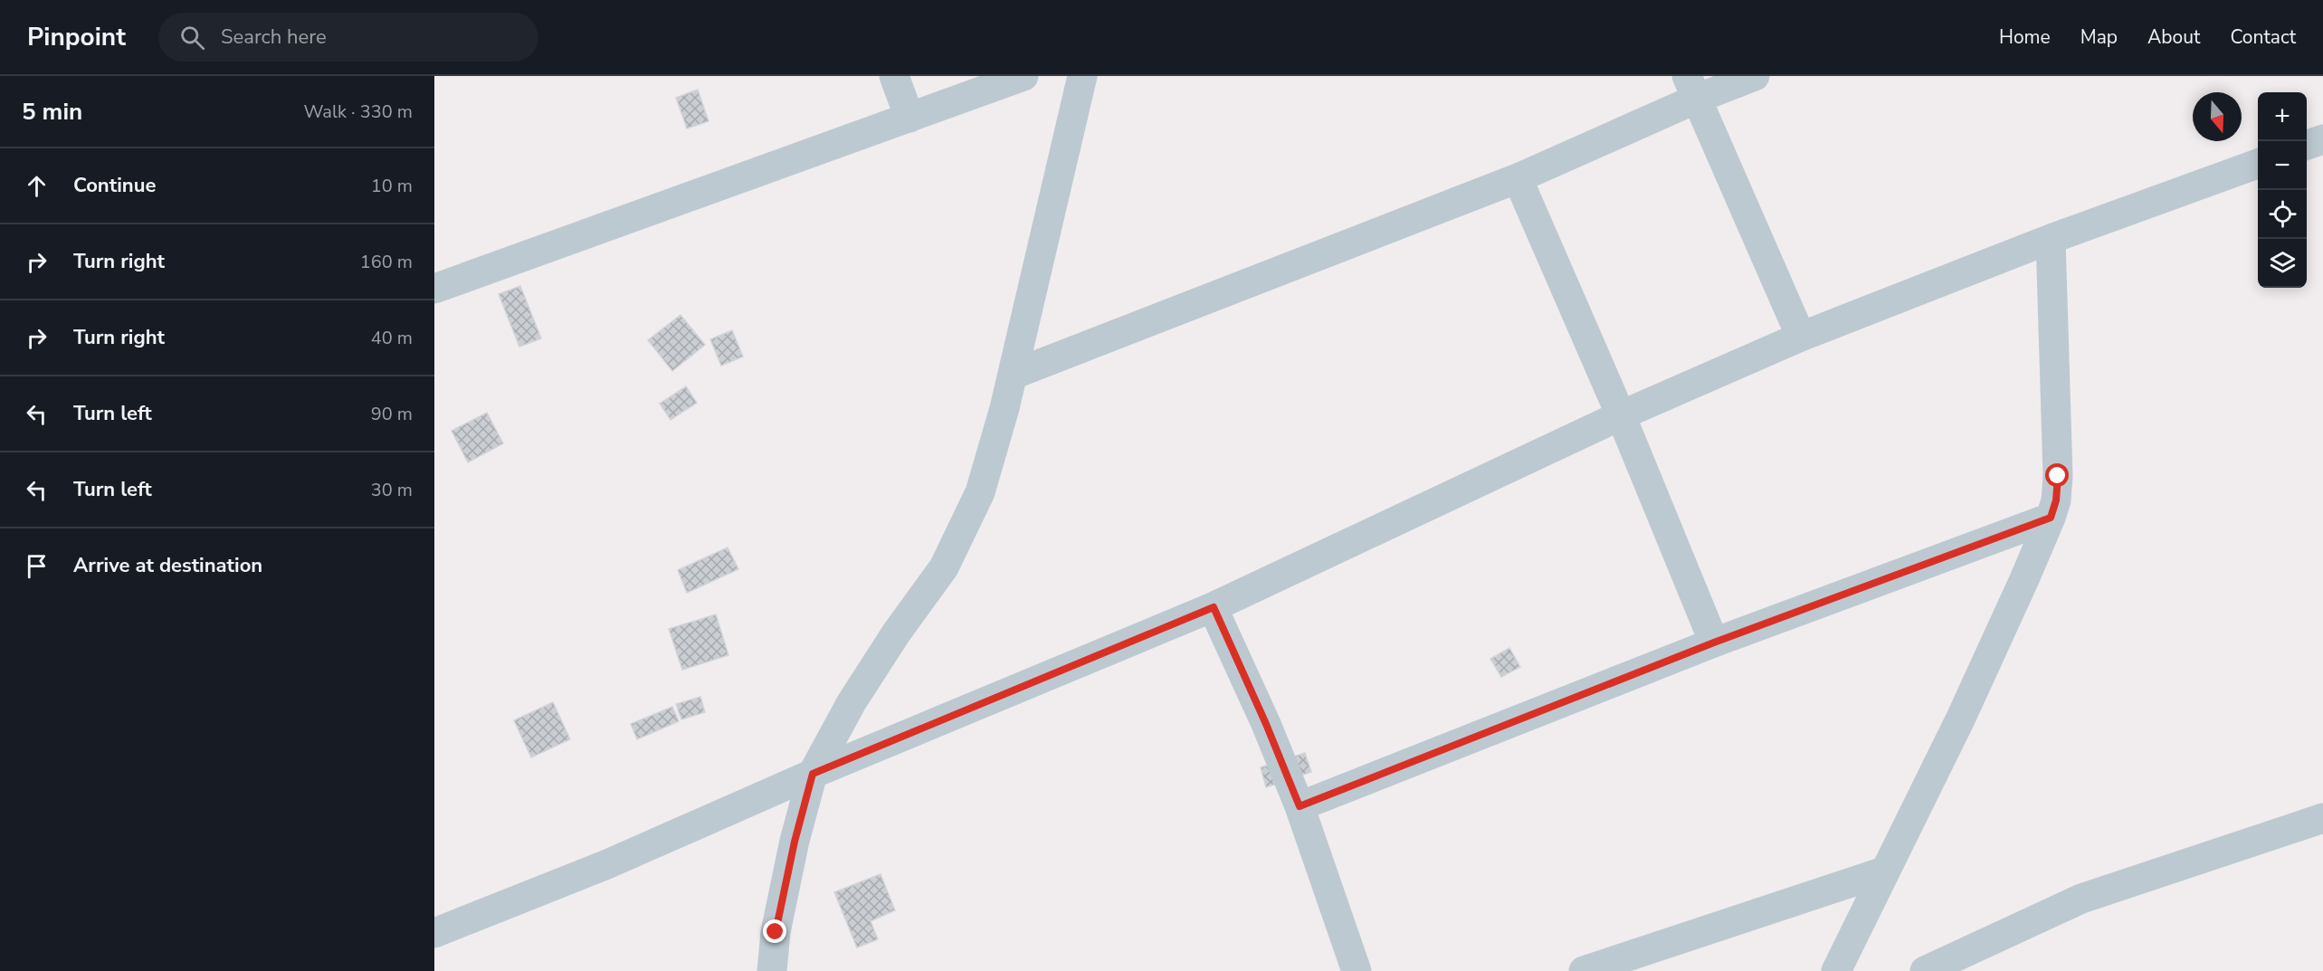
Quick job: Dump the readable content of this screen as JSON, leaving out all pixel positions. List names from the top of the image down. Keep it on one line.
{"north":"bottom","page":{"header":"Pinpoint","search":"Search here","nav":["Home","Map","About","Contact"],"heading":["5 min","Walk · 330 m"],"map_buttons":["+","−"],"list":[["Continue","10 m"],["Turn right","160 m"],["Turn right","40 m"],["Turn left","90 m"],["Turn left","30 m"],"Arrive at destination"]}}
